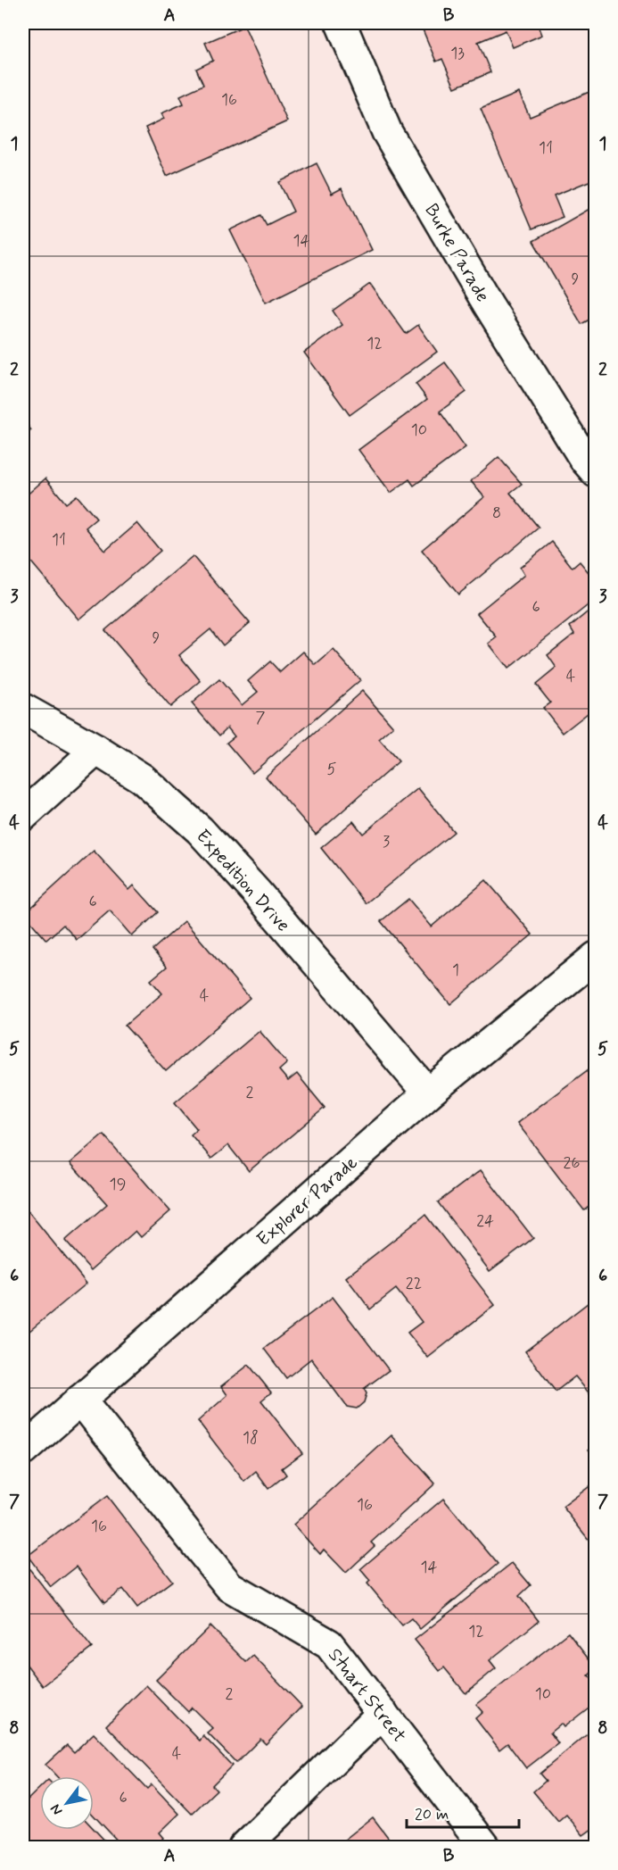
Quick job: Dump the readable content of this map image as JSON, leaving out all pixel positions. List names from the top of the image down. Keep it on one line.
{"streets":{"street":["Burke Parade","Expedition Drive","Explorer Parade","Stuart Street"]},"crossings":[["Expedition Drive","Explorer Parade"],["Explorer Parade","Stuart Street"]],"house_numbers":["13","16","11","14","9","12","10","8","11","6","9","4","7","5","3","6","1","4","2","26","19","24","22","18","16","16","14","12","2","10","4","6"],"scale_bar":"20 m","north":"bottom left","grid":{"columns":["A","B"],"rows":["1","2","3","4","5","6","7","8"]}}
